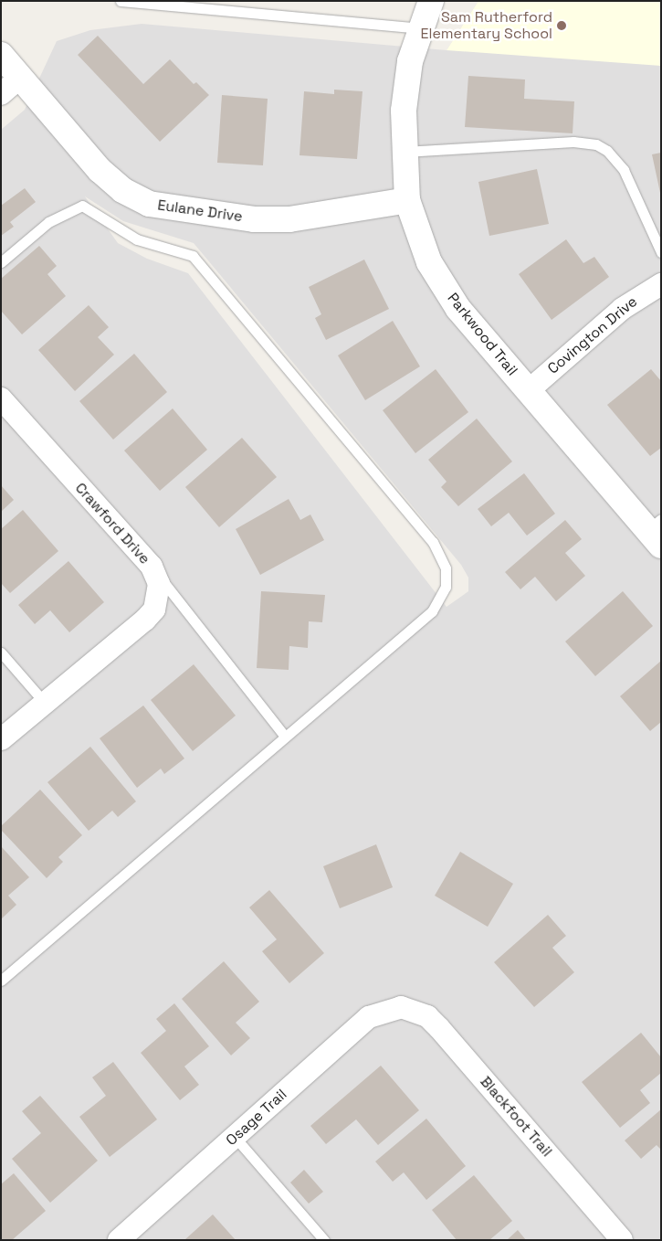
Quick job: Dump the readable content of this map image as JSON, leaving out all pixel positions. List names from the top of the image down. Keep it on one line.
{"streets":{"street":["Eulane Drive","Parkwood Trail","Covington Drive","Crawford Drive","Blackfoot Trail","Osage Trail"]},"crossings":[["Eulane Drive","Parkwood Trail"],["Parkwood Trail","Covington Drive"],["Blackfoot Trail","Osage Trail"]],"places":["Sam Rutherford Elementary School"]}
